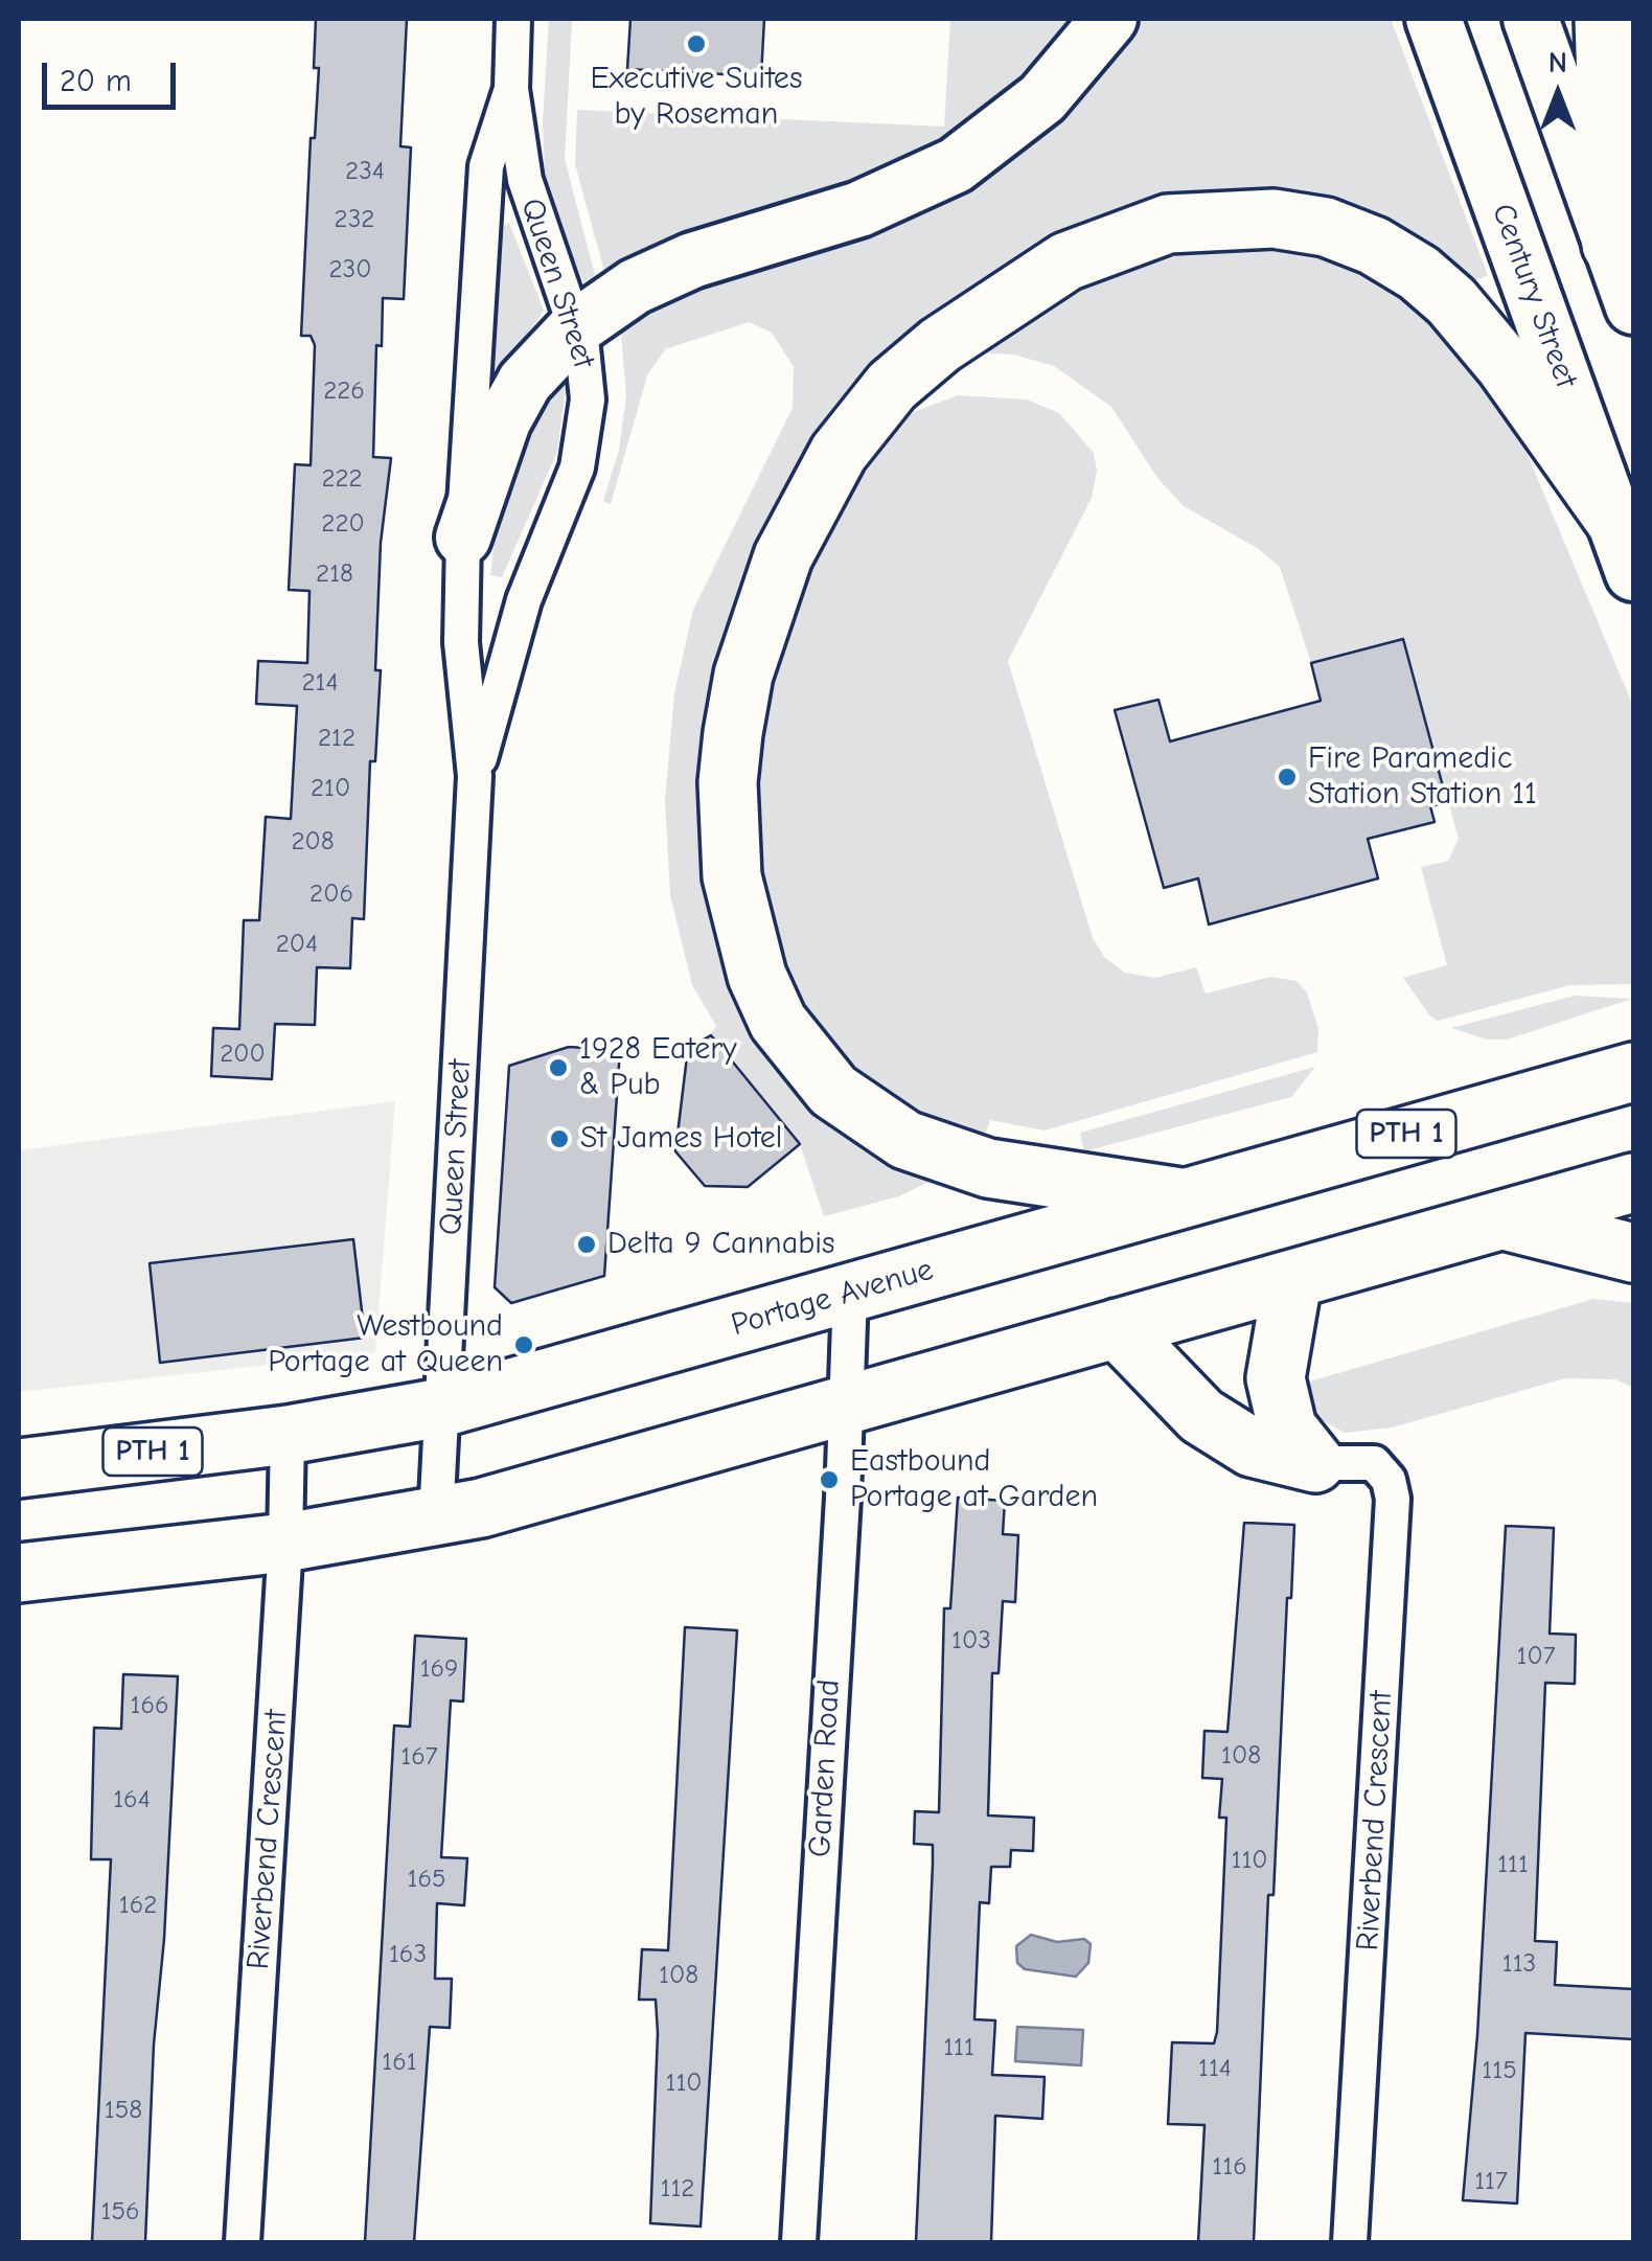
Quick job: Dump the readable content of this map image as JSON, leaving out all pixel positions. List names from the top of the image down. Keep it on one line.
{"streets":{"highway":["PTH 1","Portage Avenue"],"main road":["Century Street"],"street":["Queen Street","Garden Road","Riverbend Crescent"]},"crossings":[["Queen Street","Portage Avenue"],["Portage Avenue","Garden Road"],["Portage Avenue","Riverbend Crescent"]],"places":["Executive Suites by Roseman","Fire Paramedic Station Station 11","1928 Eatery & Pub","St James Hotel","Delta 9 Cannabis","Westbound Portage at Queen","Eastbound Portage at Garden"],"house_numbers":["234","232","230","226","222","220","218","214","212","210","208","206","204","200","103","107","169","166","108","167","164","110","111","165","162","163","113","108","111","161","114","115","110","158","116","117","112","156"],"scale_bar":"20 m","north":"top"}
